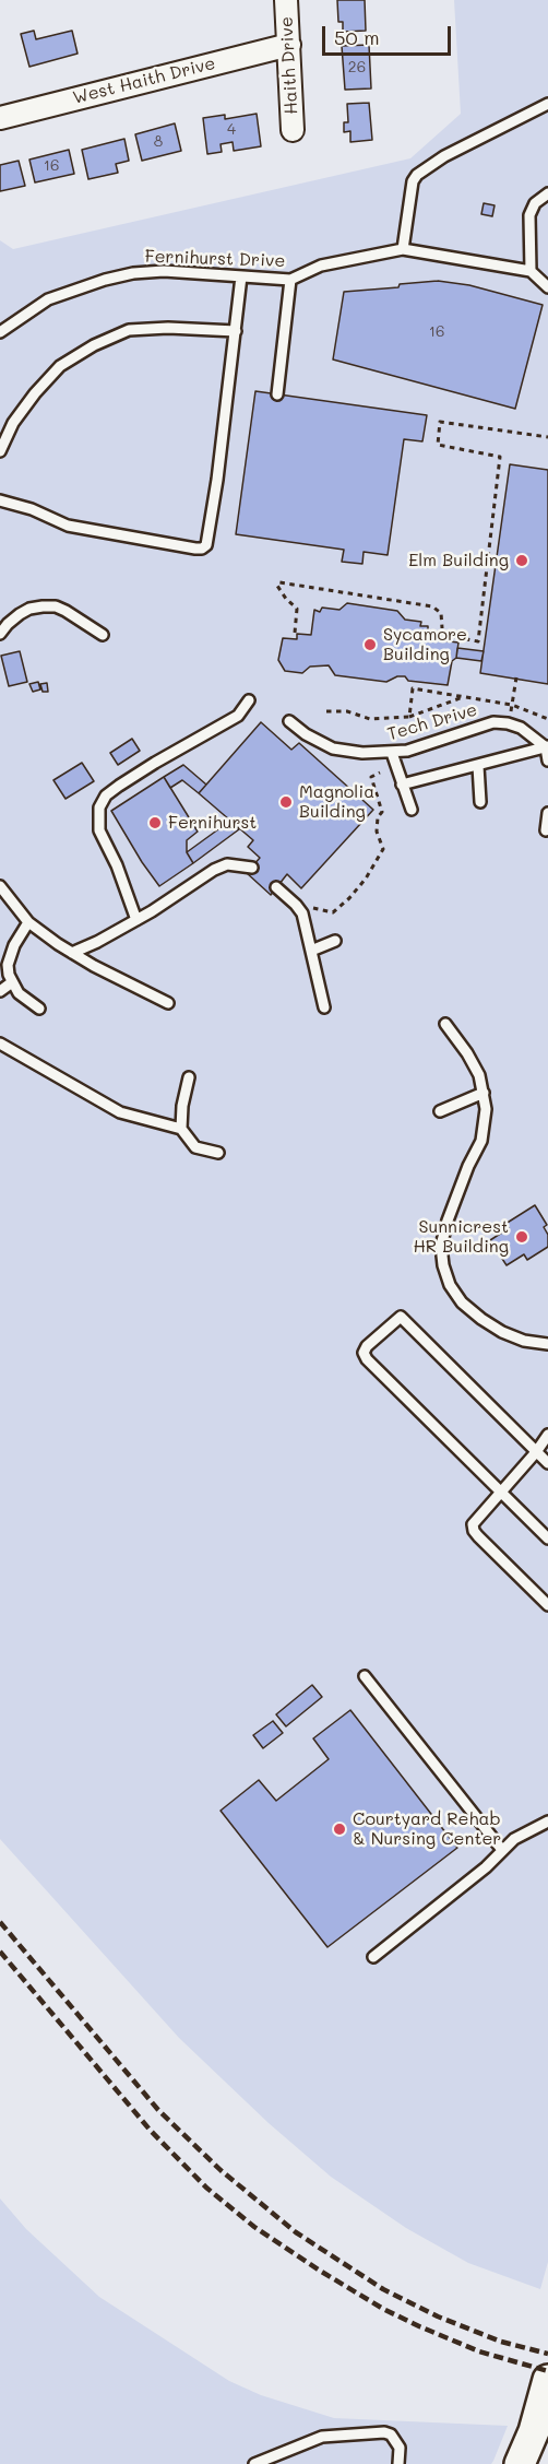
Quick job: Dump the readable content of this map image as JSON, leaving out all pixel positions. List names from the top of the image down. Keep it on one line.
{"streets":{"street":["Haith Drive","West Haith Drive"],"lane":["Fernihurst Drive","Tech Drive"]},"crossings":[["Haith Drive","West Haith Drive"]],"places":["Elm Building","Sycamore Building","Magnolia Building","Fernihurst","Sunnicrest HR Building","Courtyard Rehab & Nursing Center"],"house_numbers":["26","4","8","16","16"],"scale_bar":"50 m"}
